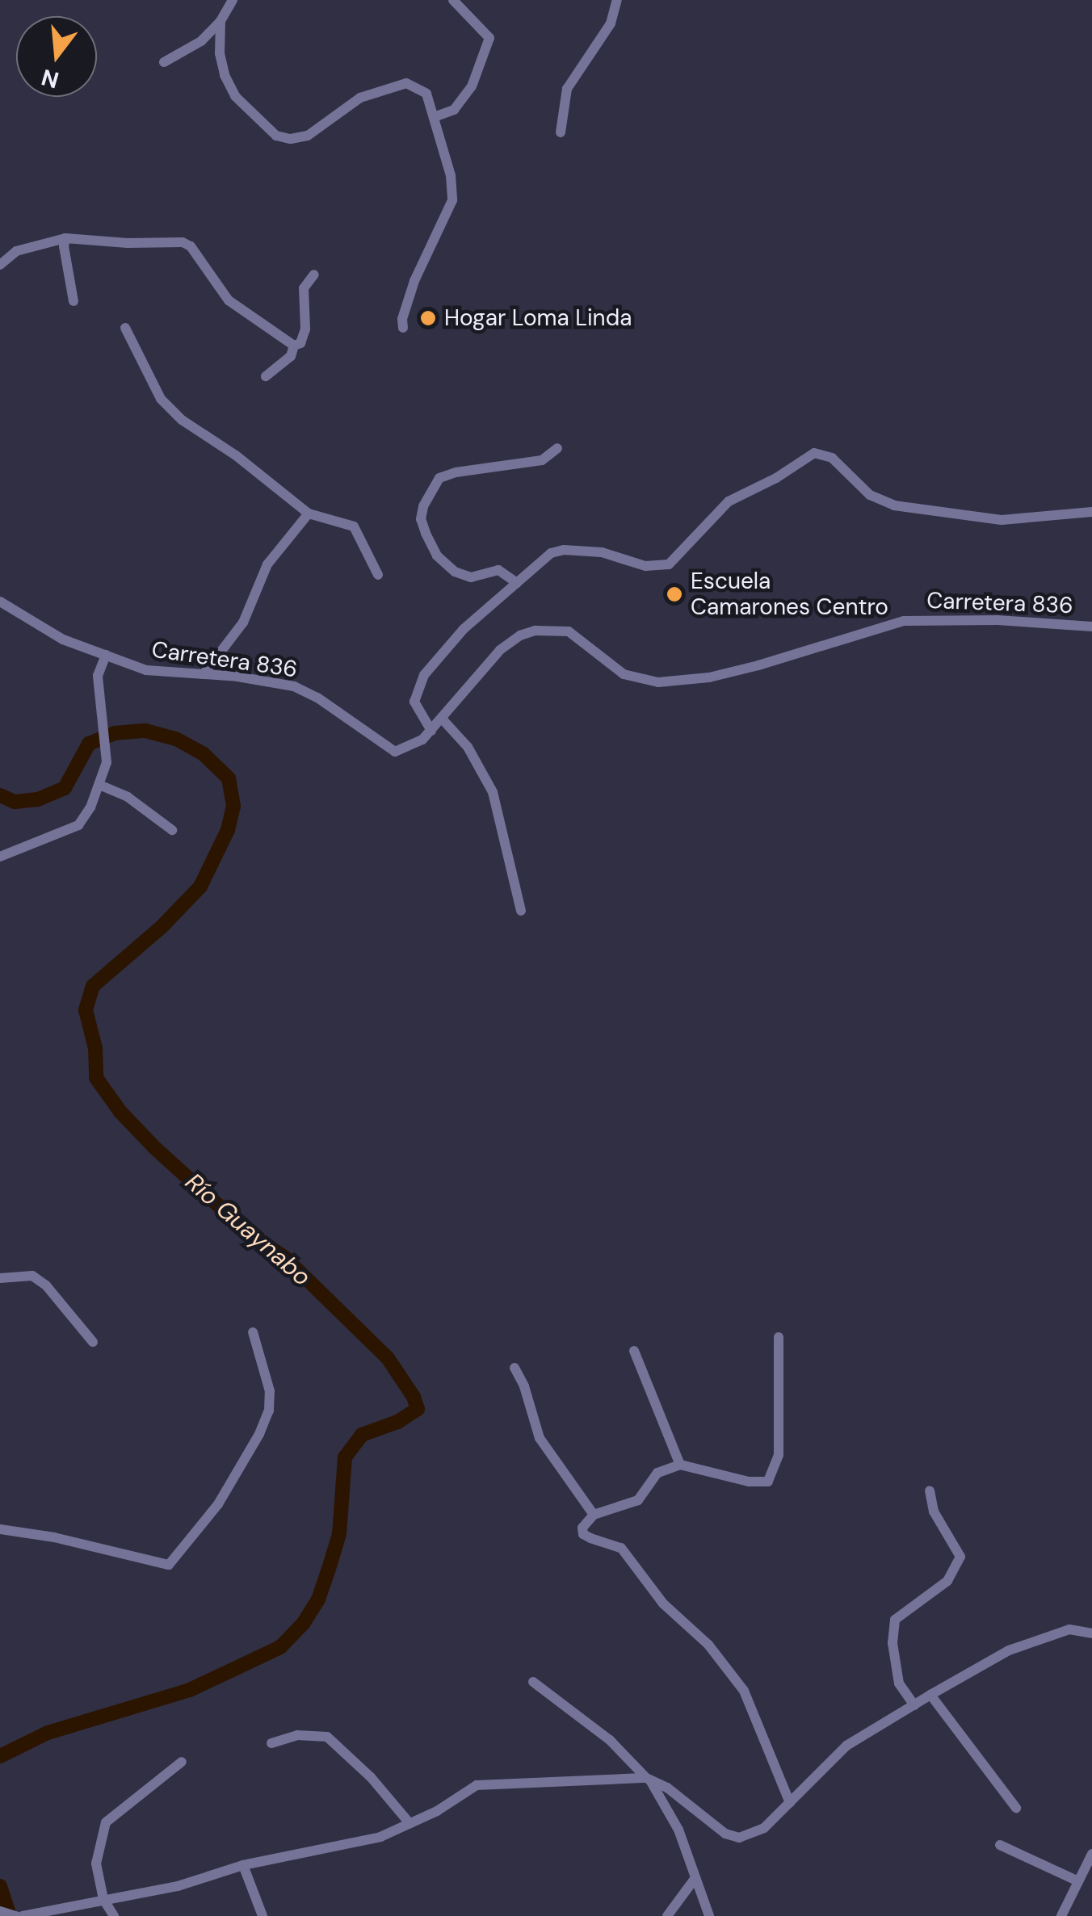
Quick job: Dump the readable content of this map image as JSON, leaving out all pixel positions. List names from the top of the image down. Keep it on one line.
{"streets":{"street":["Carretera 836"]},"water":["Río Guaynabo"],"places":["Hogar Loma Linda","Escuela Camarones Centro"],"north":"bottom"}
